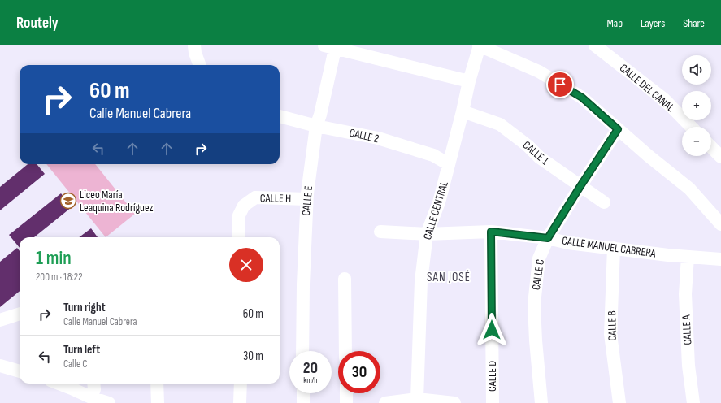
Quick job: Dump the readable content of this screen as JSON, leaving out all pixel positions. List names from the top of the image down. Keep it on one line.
{"streets":{"street":["CALLE DEL CANAL","CALLE 2","CALLE 1","CALLE H","CALLE E","CALLE CENTRAL","CALLE MANUEL CABRERA","CALLE C","CALLE B","CALLE A","CALLE D"]},"crossings":[["CALLE 2","CALLE E"],["CALLE 2","CALLE CENTRAL"],["CALLE 1","CALLE CENTRAL"],["CALLE 1","CALLE C"],["CALLE H","CALLE E"],["CALLE CENTRAL","CALLE MANUEL CABRERA"],["CALLE MANUEL CABRERA","CALLE C"],["CALLE MANUEL CABRERA","CALLE B"],["CALLE MANUEL CABRERA","CALLE A"],["CALLE MANUEL CABRERA","CALLE D"]],"districts":["SAN JOSÉ"],"places":{"school or university":["Liceo María Leaquina Rodríguez"]},"page":{"header":"Routely","nav":["Map","Layers","Share"],"map_buttons":["+","−"],"turn":["60 m","Calle Manuel Cabrera"],"heading":["1 min","200 m · 18:22"],"list":[{"name":"Turn right","note":"Calle Manuel Cabrera","value":"60 m"},{"name":"Turn left","note":"Calle C","value":"30 m"}],"speed":"20 km/h","limit":"30"}}
